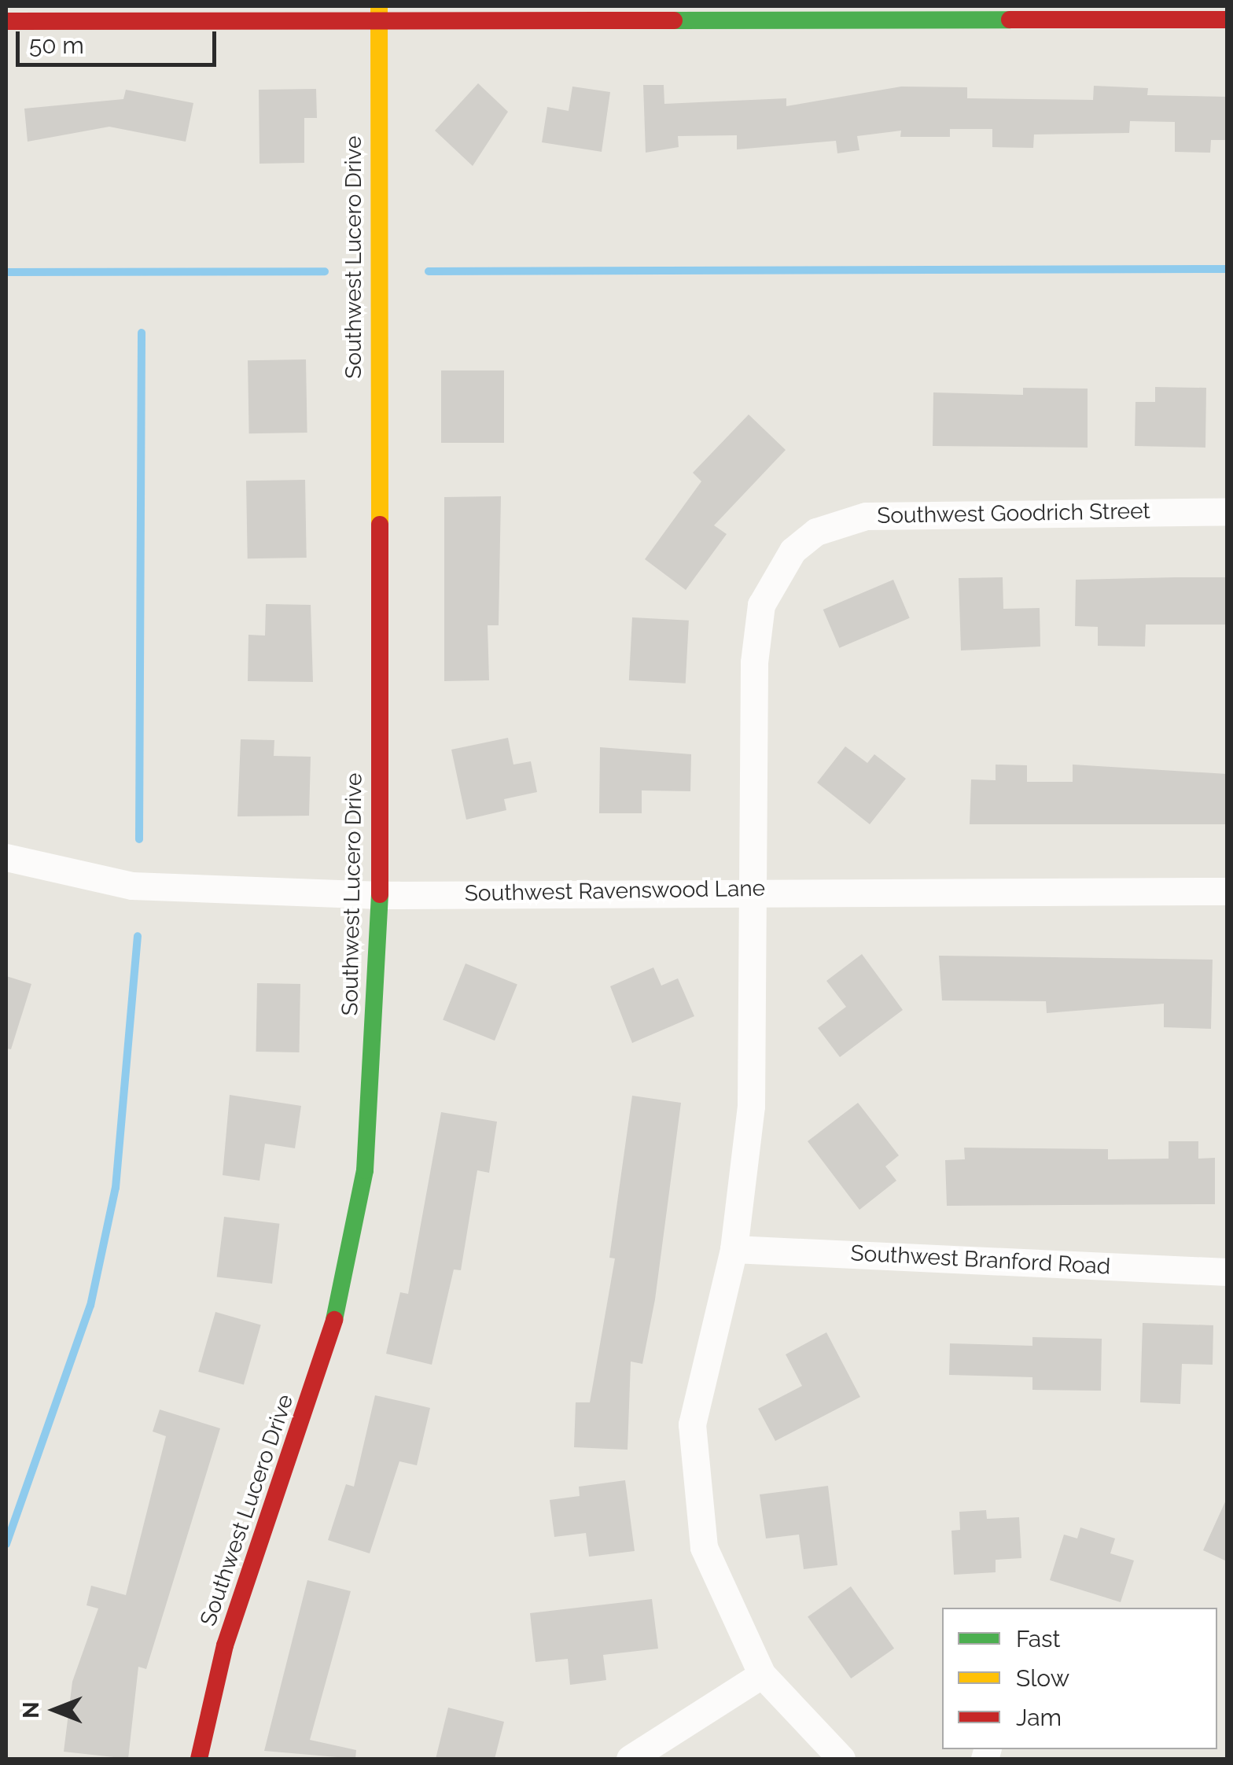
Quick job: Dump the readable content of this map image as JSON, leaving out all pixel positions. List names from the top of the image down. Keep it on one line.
{"streets":{"street":["Southwest Lucero Drive","Southwest Goodrich Street","Southwest Ravenswood Lane","Southwest Branford Road"]},"crossings":[["Southwest Lucero Drive","Southwest Ravenswood Lane"],["Southwest Goodrich Street","Southwest Ravenswood Lane"]],"legend":["Fast","Slow","Jam"],"scale_bar":"50 m","north":"left"}
